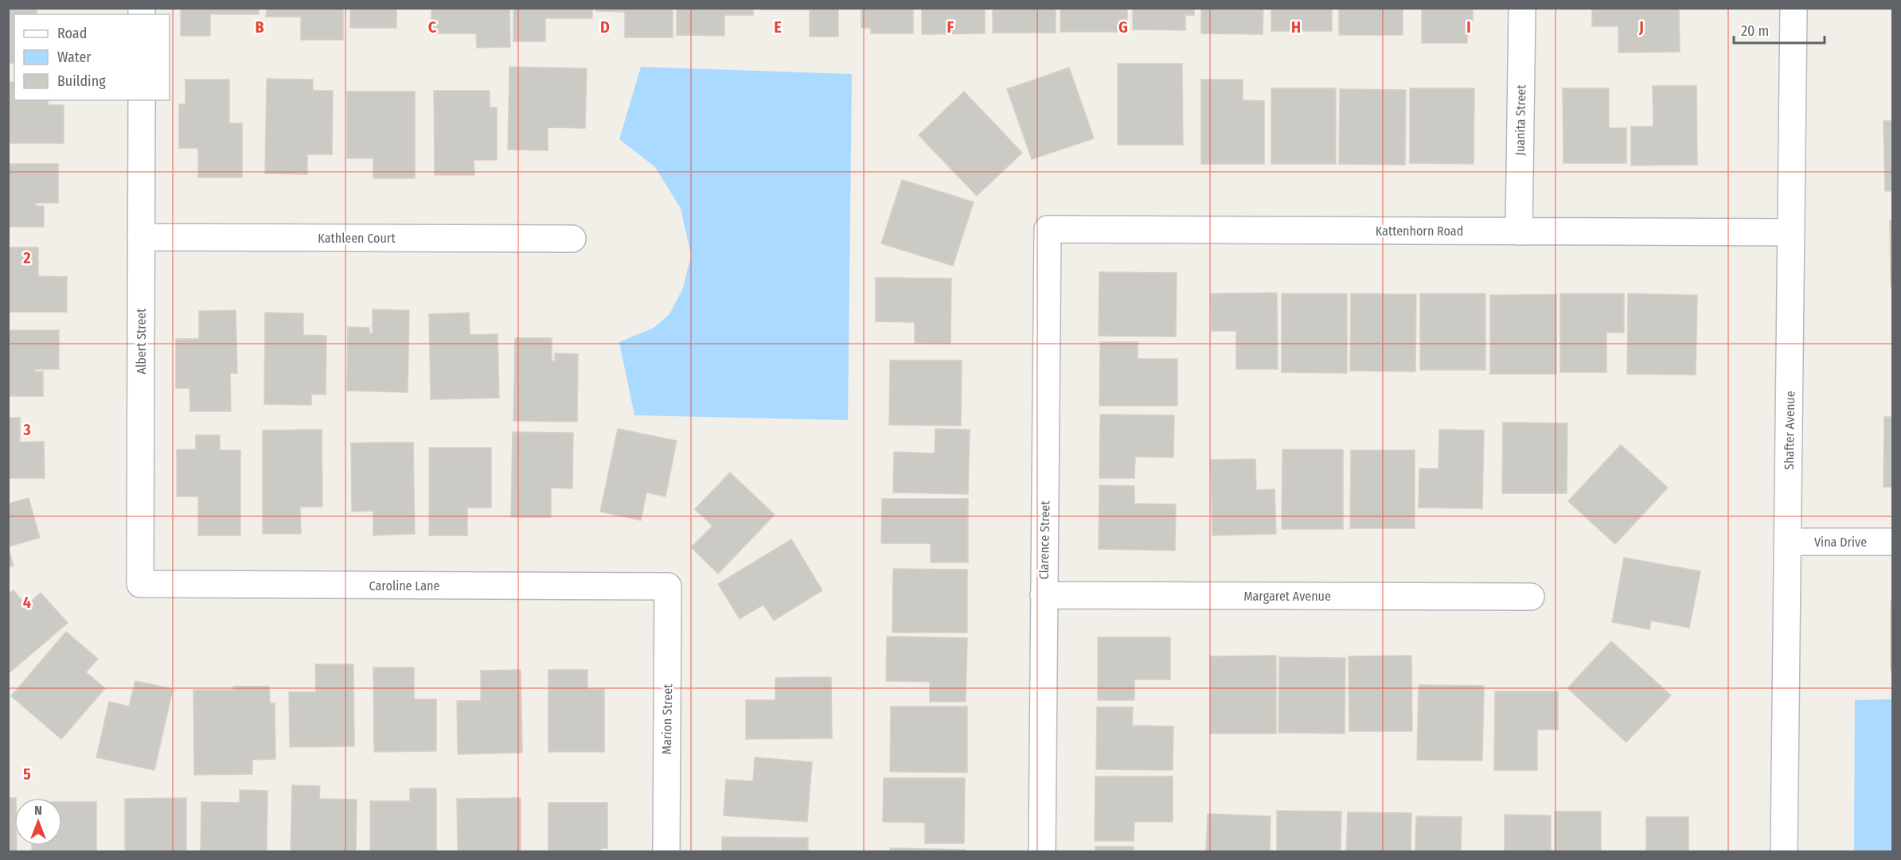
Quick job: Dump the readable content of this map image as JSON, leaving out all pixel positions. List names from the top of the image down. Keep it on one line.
{"streets":{"street":["Juanita Street","Kattenhorn Road","Kathleen Court","Albert Street","Shafter Avenue","Clarence Street","Vina Drive","Caroline Lane","Margaret Avenue","Marion Street"]},"crossings":[["Juanita Street","Kattenhorn Road"],["Kattenhorn Road","Shafter Avenue"],["Kattenhorn Road","Clarence Street"],["Kathleen Court","Albert Street"],["Albert Street","Caroline Lane"],["Shafter Avenue","Vina Drive"],["Clarence Street","Margaret Avenue"],["Caroline Lane","Marion Street"]],"legend":["Road","Water","Building"],"scale_bar":"20 m","north":"top","grid":{"columns":["B","C","D","E","F","G","H","I","J"],"rows":["2","3","4","5"]}}
